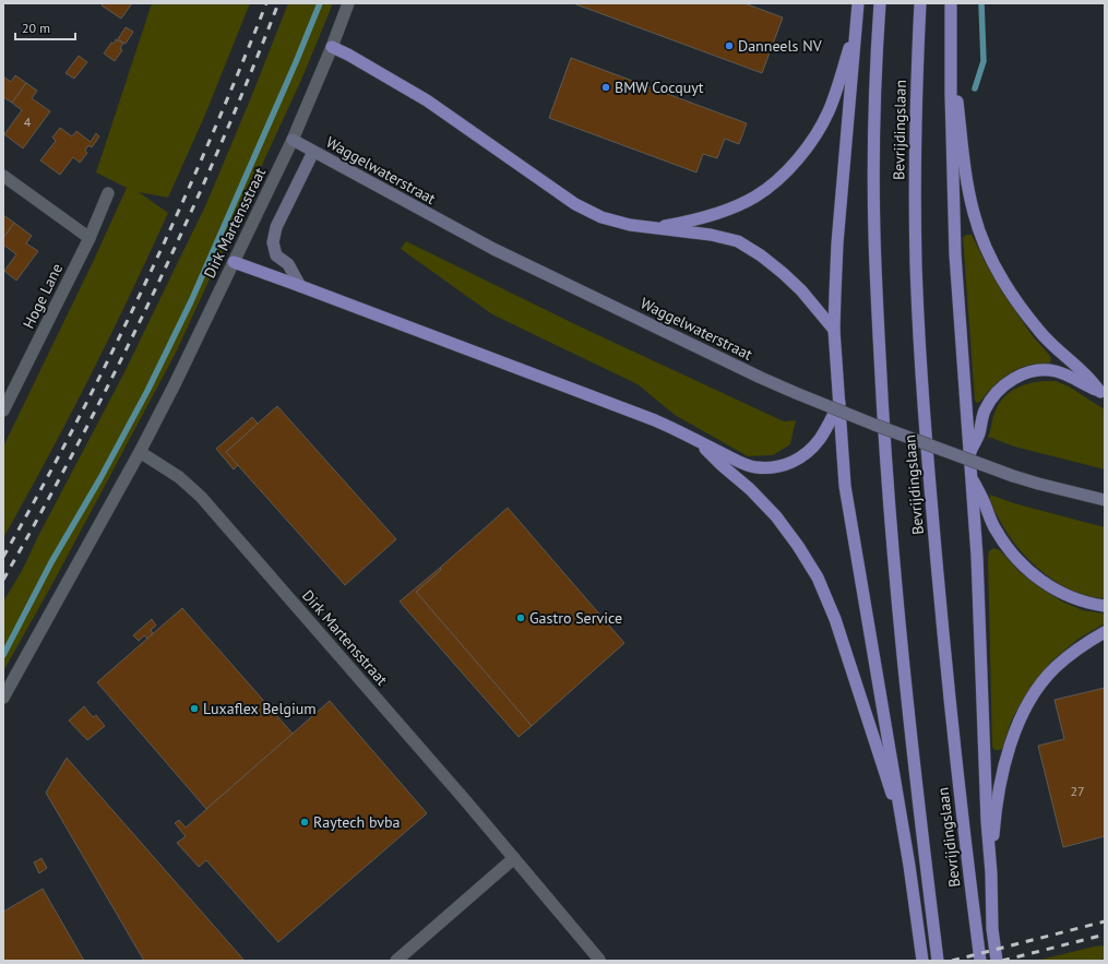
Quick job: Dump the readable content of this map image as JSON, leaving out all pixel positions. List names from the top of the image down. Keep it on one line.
{"streets":{"highway":["Bevrijdingslaan"],"main road":["Waggelwaterstraat"],"street":["Dirk Martensstraat","Hoge Lane"]},"crossings":[["Waggelwaterstraat","Dirk Martensstraat"]],"places":["Danneels NV","BMW Cocquyt","Gastro Service","Luxaflex Belgium","Raytech bvba"],"house_numbers":["4","27"],"scale_bar":"20 m"}
